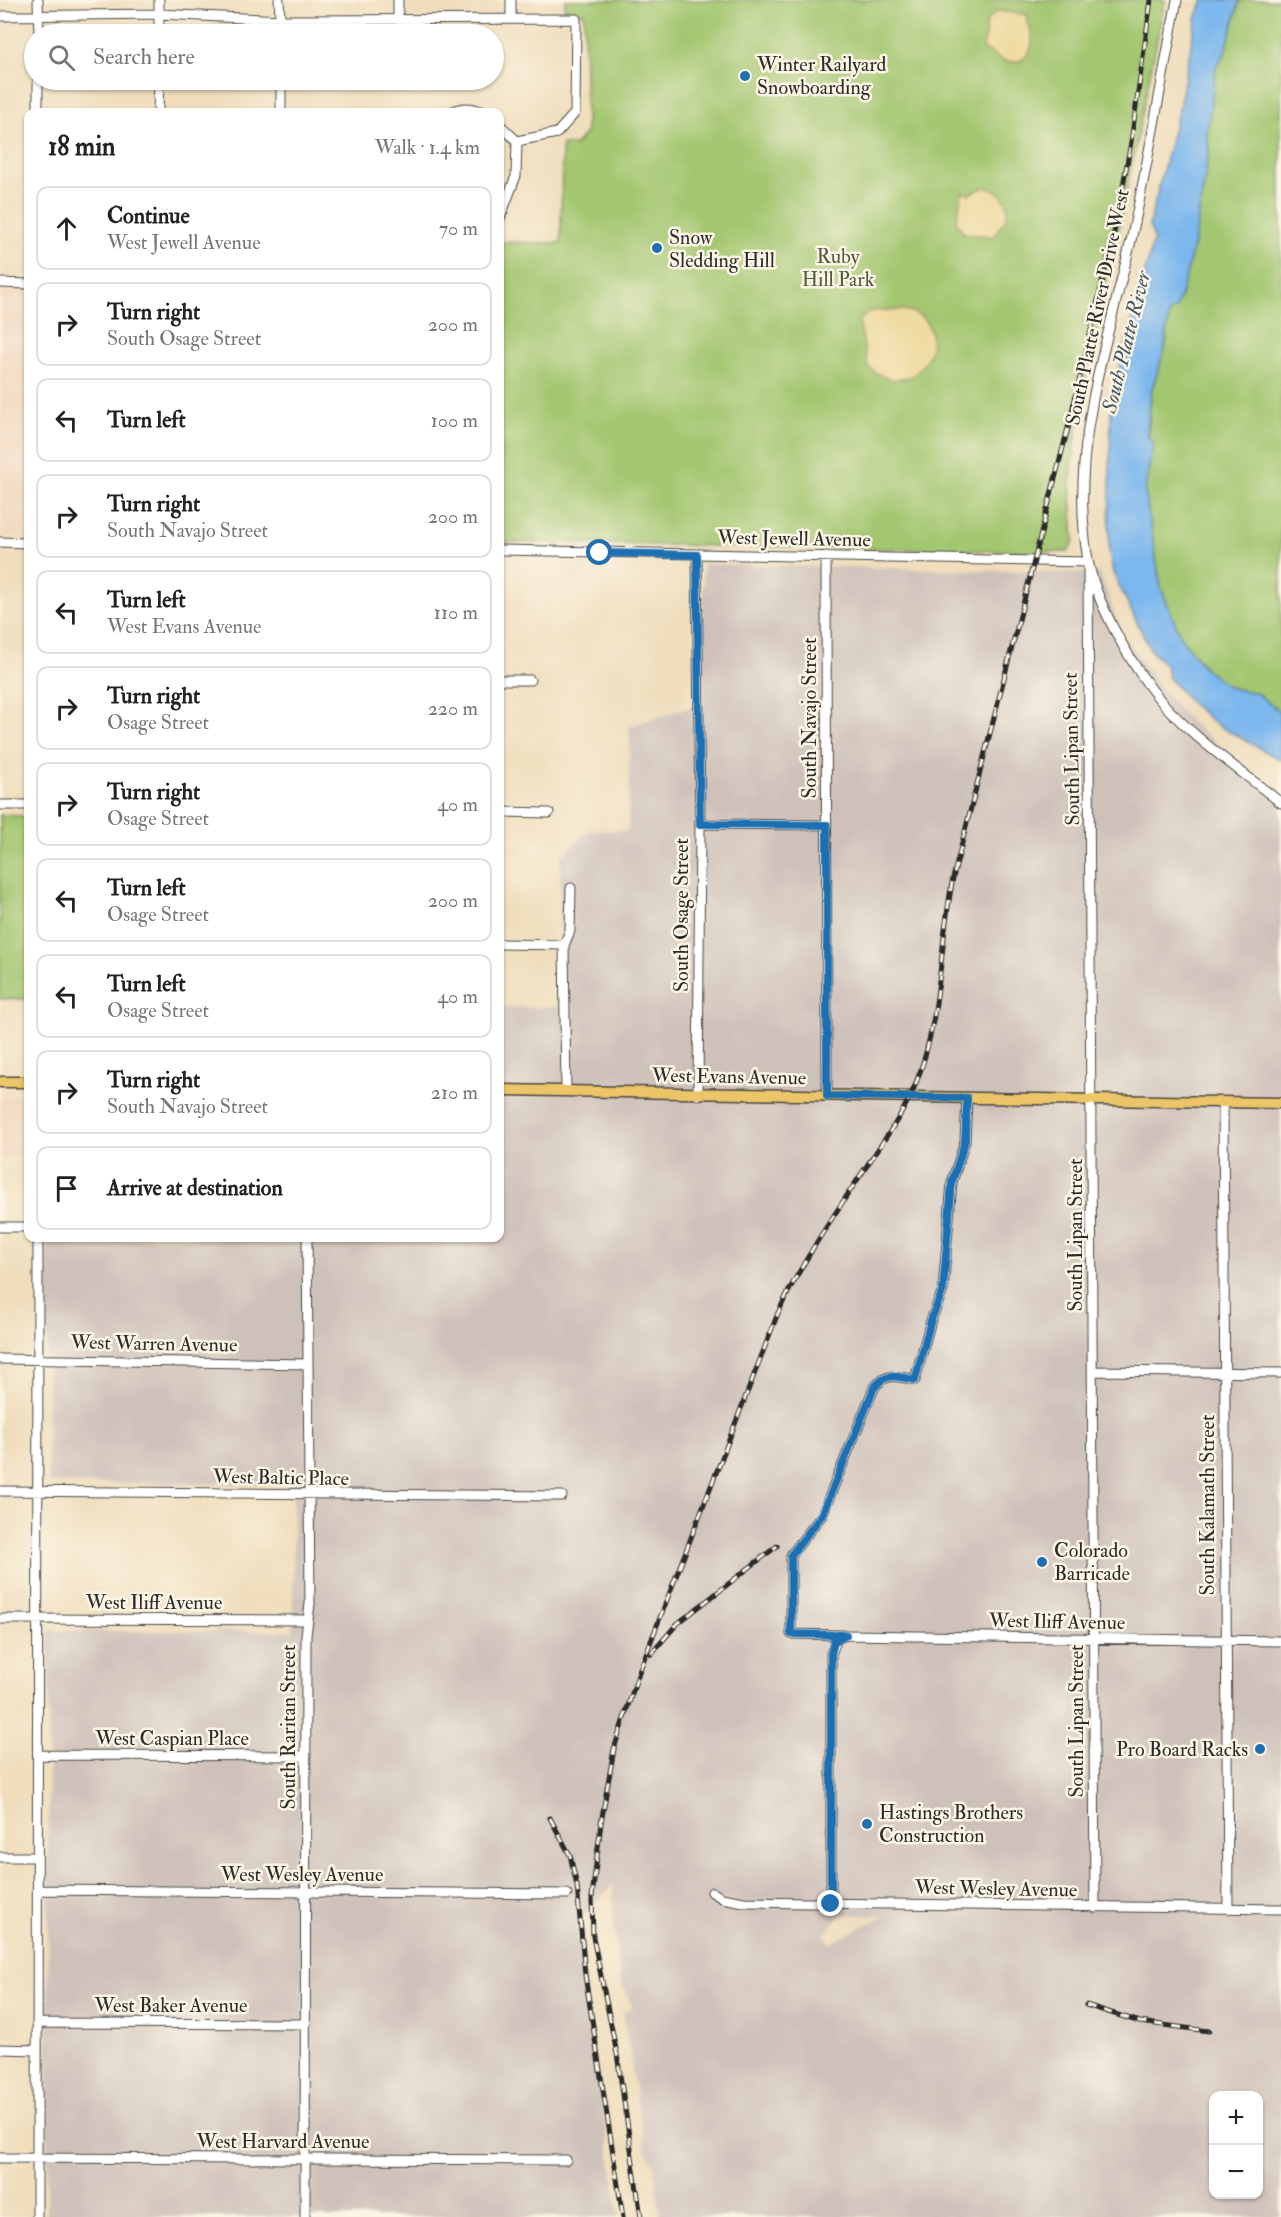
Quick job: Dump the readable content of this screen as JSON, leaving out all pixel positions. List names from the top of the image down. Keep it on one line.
{"streets":{"main road":["West Evans Avenue"],"street":["South Platte River Drive West","West Jewell Avenue","South Navajo Street","South Lipan Street","South Osage Street","West Warren Avenue","West Baltic Place","South Kalamath Street","West Iliff Avenue","South Raritan Street","West Caspian Place","West Wesley Avenue","West Baker Avenue","West Harvard Avenue"]},"crossings":[["South Platte River Drive West","West Jewell Avenue"],["South Platte River Drive West","South Lipan Street"],["West Jewell Avenue","South Navajo Street"],["West Jewell Avenue","South Lipan Street"],["West Jewell Avenue","South Osage Street"],["South Navajo Street","West Evans Avenue"],["South Lipan Street","West Evans Avenue"],["South Lipan Street","West Iliff Avenue"],["South Lipan Street","West Wesley Avenue"],["South Osage Street","West Evans Avenue"],["West Evans Avenue","South Kalamath Street"],["West Evans Avenue","West Iliff Avenue"],["West Warren Avenue","South Raritan Street"],["West Baltic Place","South Raritan Street"],["South Kalamath Street","West Iliff Avenue"],["South Kalamath Street","West Wesley Avenue"],["West Iliff Avenue","South Raritan Street"],["South Raritan Street","West Caspian Place"],["South Raritan Street","West Wesley Avenue"],["South Raritan Street","West Baker Avenue"],["South Raritan Street","West Harvard Avenue"]],"water":["South Platte River"],"parks":["Ruby Hill Park"],"places":["Winter Railyard Snowboarding","Snow Sledding Hill","Colorado Barricade","Pro Board Racks","Hastings Brothers Construction"],"page":{"search":"Search here","heading":["18 min","Walk · 1.4 km"],"list":[["Continue","West Jewell Avenue","70 m"],["Turn right","South Osage Street","200 m"],["Turn left","100 m"],["Turn right","South Navajo Street","200 m"],["Turn left","West Evans Avenue","110 m"],["Turn right","Osage Street","220 m"],["Turn right","Osage Street","40 m"],["Turn left","Osage Street","200 m"],["Turn left","Osage Street","40 m"],["Turn right","South Navajo Street","210 m"],"Arrive at destination"],"map_buttons":["+","−"]}}
